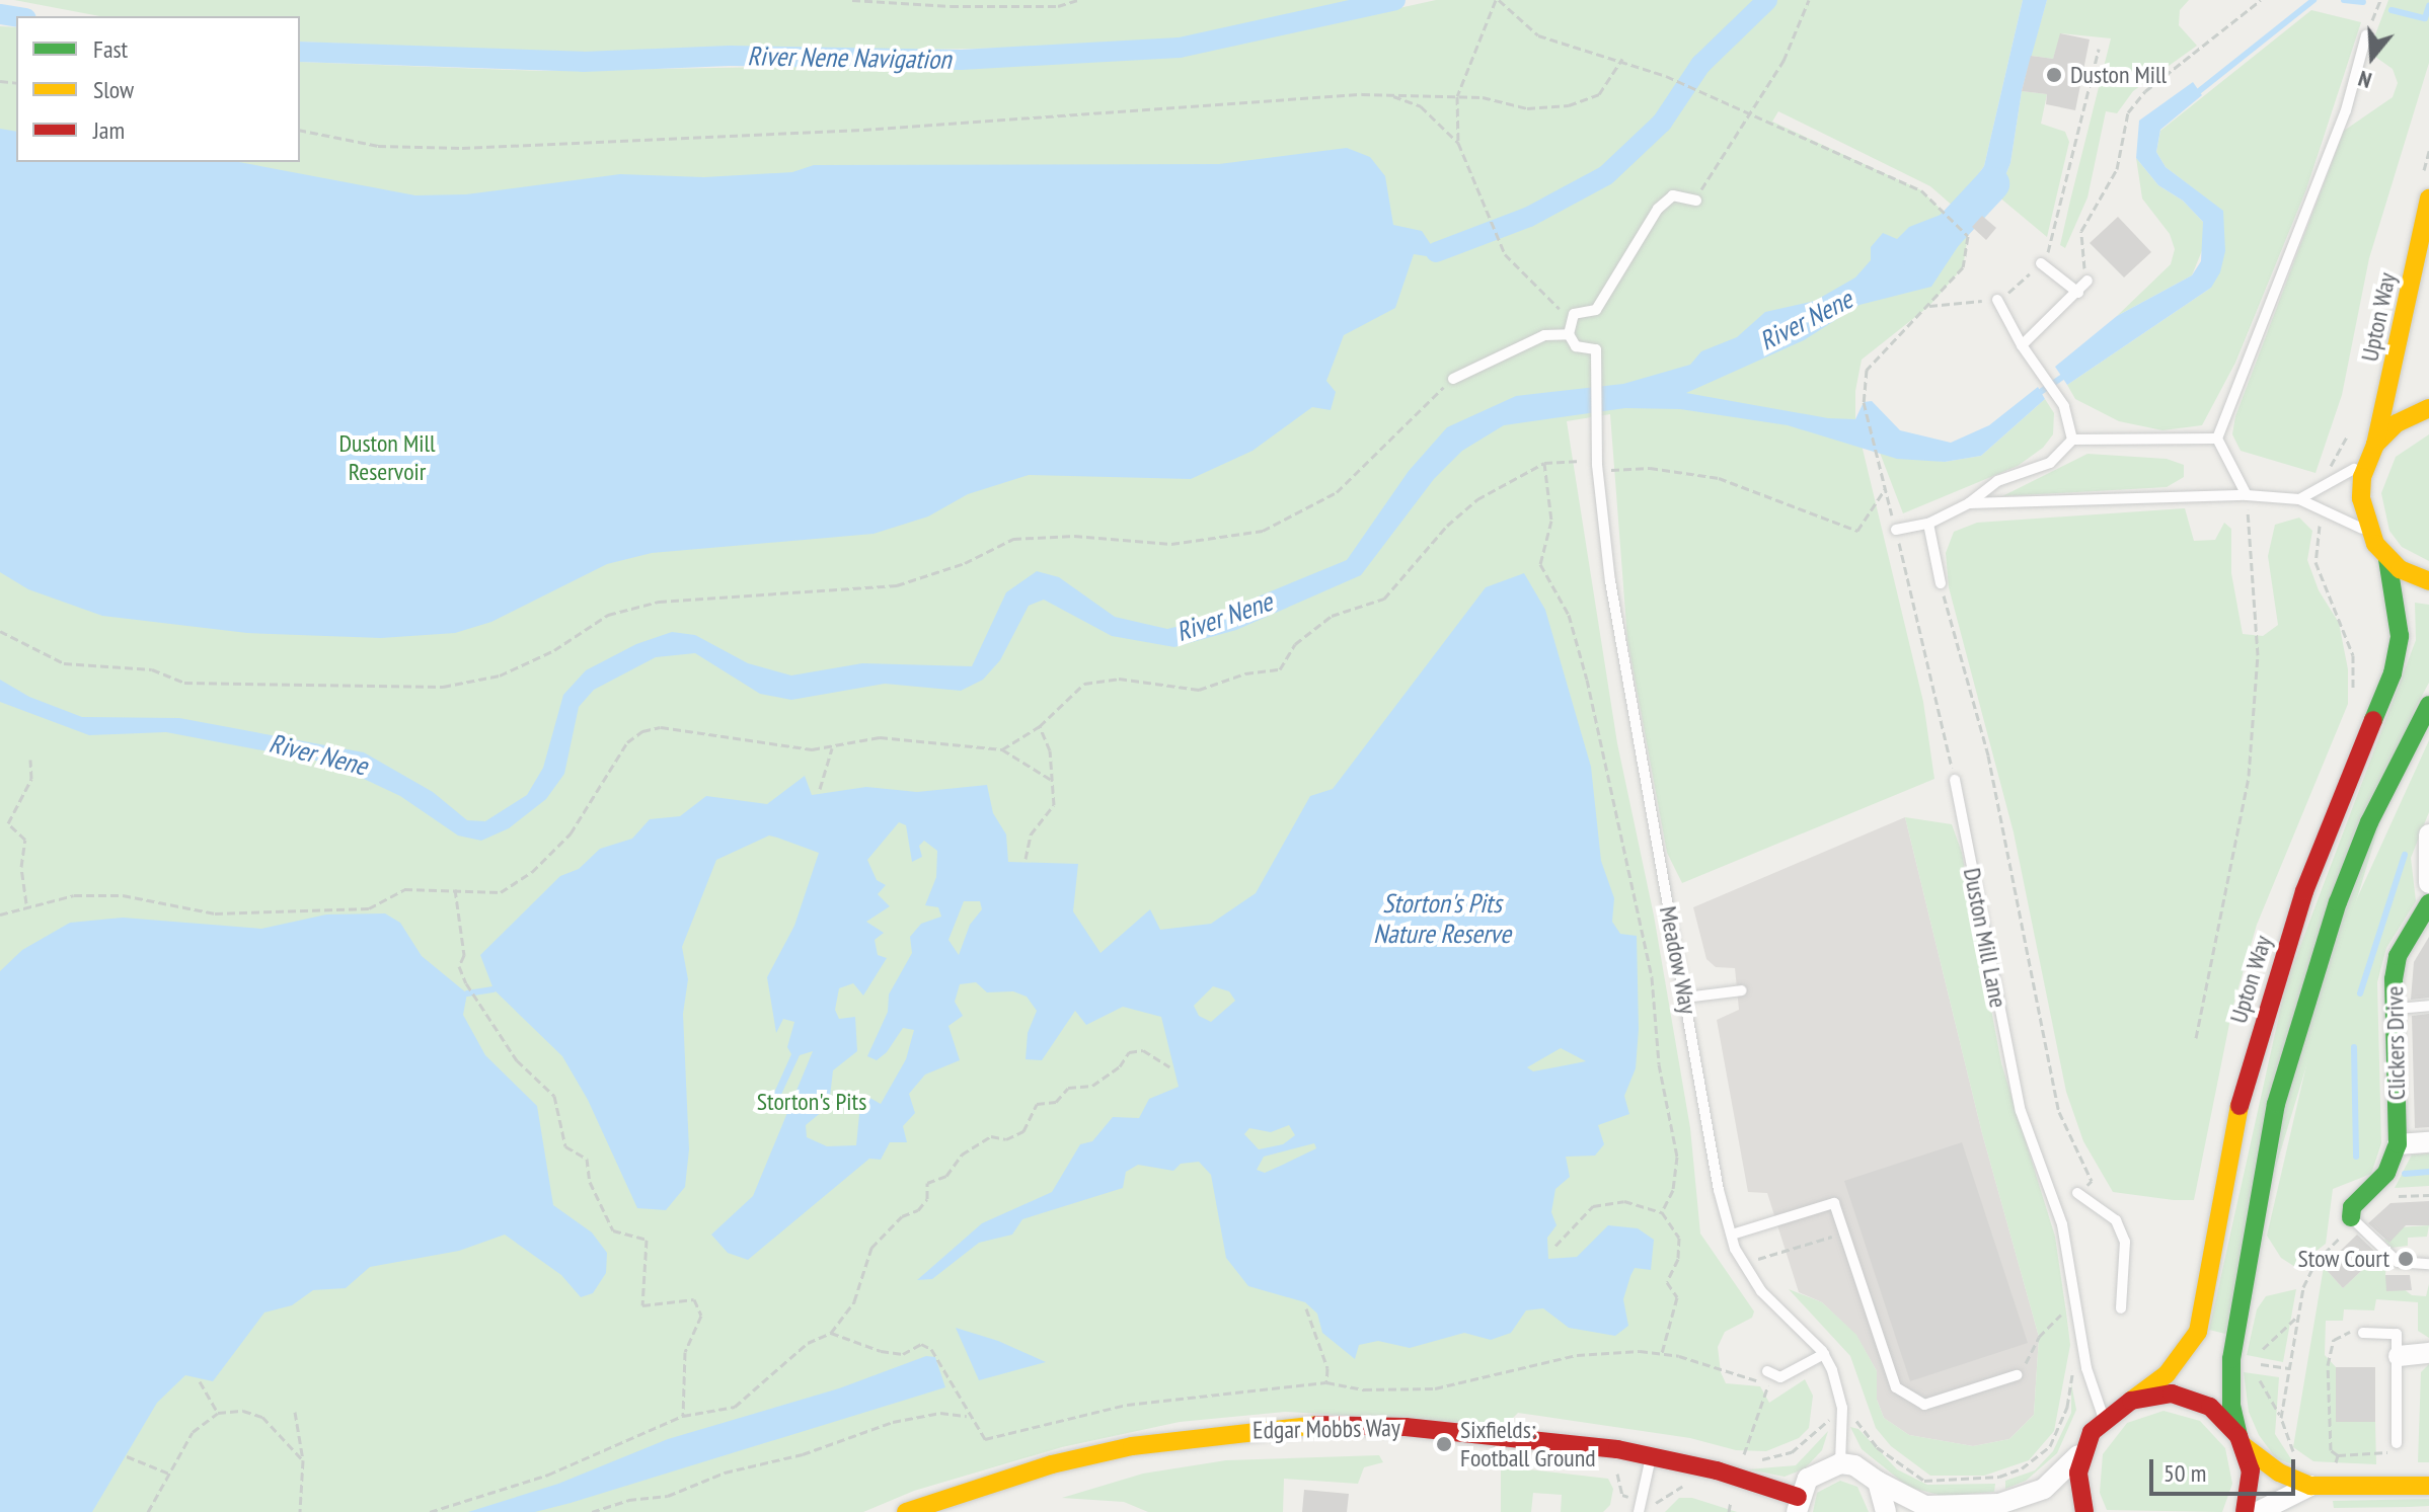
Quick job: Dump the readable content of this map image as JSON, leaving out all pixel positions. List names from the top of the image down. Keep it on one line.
{"streets":{"main road":["Upton Way","Clickers Drive","Edgar Mobbs Way"],"lane":["Duston Mill Lane","Meadow Way"]},"crossings":[["Upton Way","Duston Mill Lane"]],"water":["River Nene Navigation","River Nene","Storton's Pits Nature Reserve"],"parks":["Duston Mill Reservoir","Storton's Pits"],"places":["Duston Mill","Stow Court","Sixfields: Football Ground"],"legend":["Fast","Slow","Jam"],"scale_bar":"50 m","north":"bottom"}
